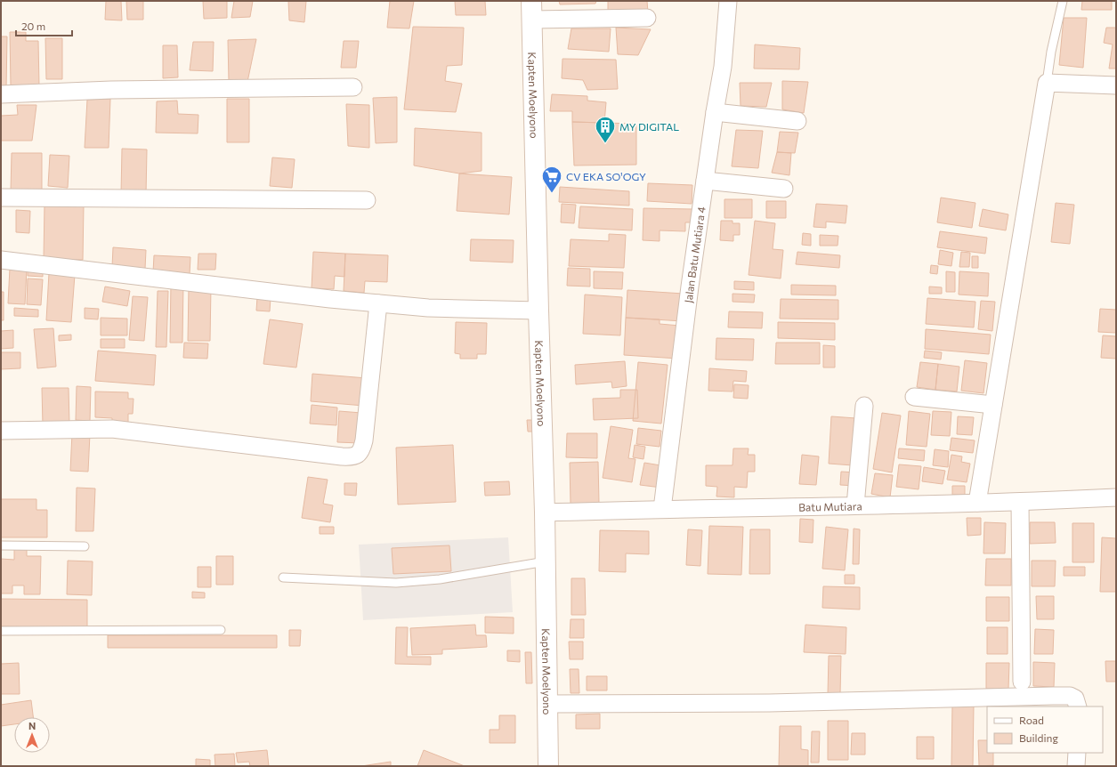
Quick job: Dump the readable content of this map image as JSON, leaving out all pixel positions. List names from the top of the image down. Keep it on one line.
{"streets":{"street":["Kapten Moelyono","Jalan Batu Mutiara 4","Batu Mutiara"]},"crossings":[["Kapten Moelyono","Batu Mutiara"],["Jalan Batu Mutiara 4","Batu Mutiara"]],"places":{"building":["MY DIGITAL"],"supermarket":["CV EKA SO'OGY"]},"legend":["Road","Building"],"scale_bar":"20 m","north":"top"}
